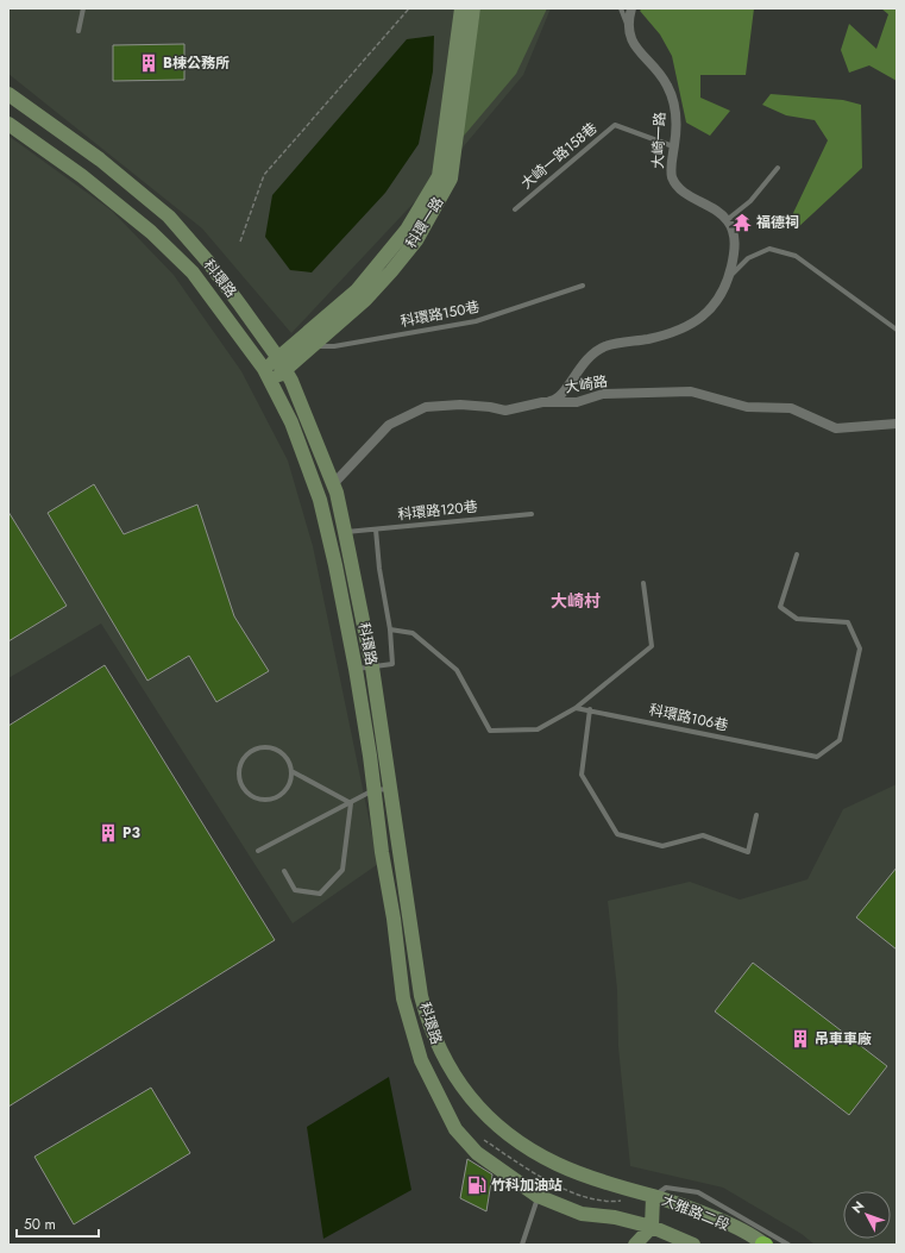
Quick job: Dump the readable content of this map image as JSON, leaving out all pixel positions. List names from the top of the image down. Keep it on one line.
{"streets":{"street":["大崎一路","科環一路","科環路","大崎路","大雅路二段"],"lane":["大崎一路158巷","科環路150巷","科環路120巷","科環路106巷"]},"crossings":[["大崎一路","大崎一路158巷"],["科環一路","科環路"],["科環一路","科環路150巷"],["科環路","大崎路"],["科環路","科環路120巷"],["科環路","大雅路二段"]],"districts":["大崎村"],"places":{"building":["B棟公務所","P3","吊車車廠"],"temple":["福德祠"],"fuel station":["竹科加油站"]},"scale_bar":"50 m","north":"top left"}
